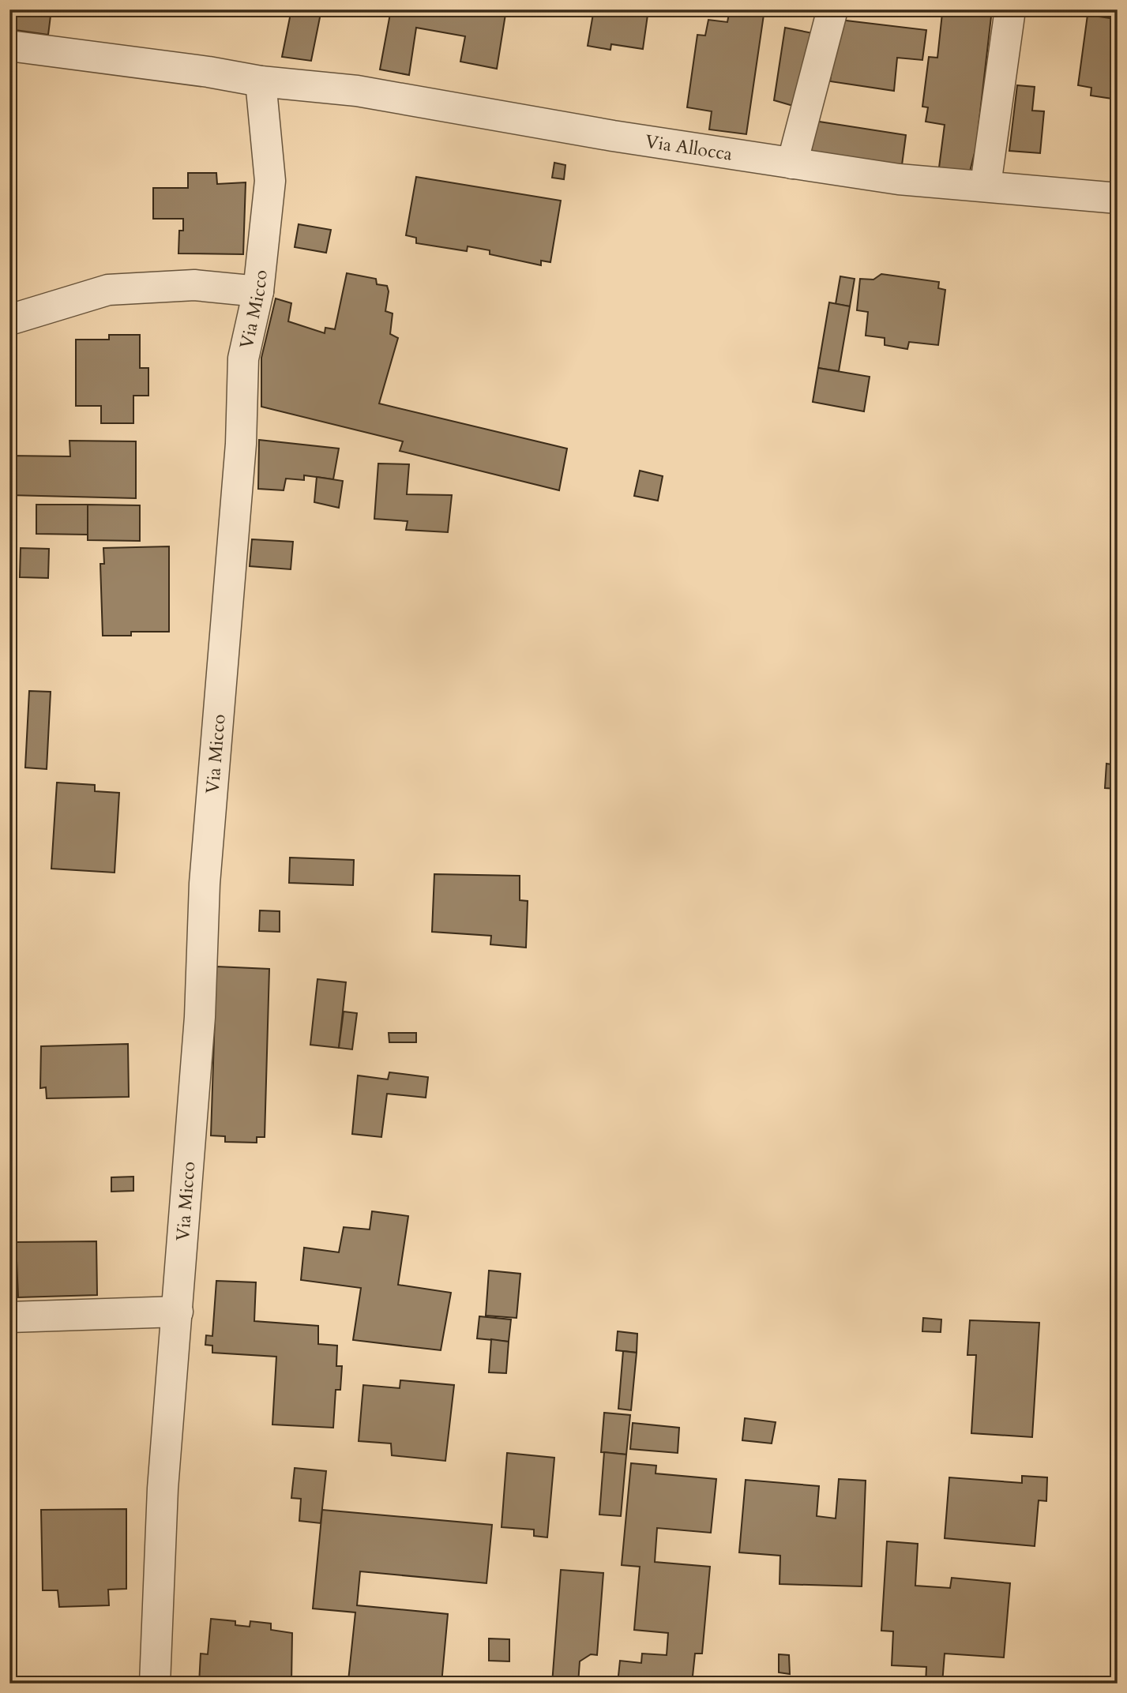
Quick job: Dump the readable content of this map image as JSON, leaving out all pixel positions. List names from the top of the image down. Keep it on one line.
{"streets":{"street":["Via Allocca","Via Micco"]},"crossings":[["Via Allocca","Via Micco"]]}
